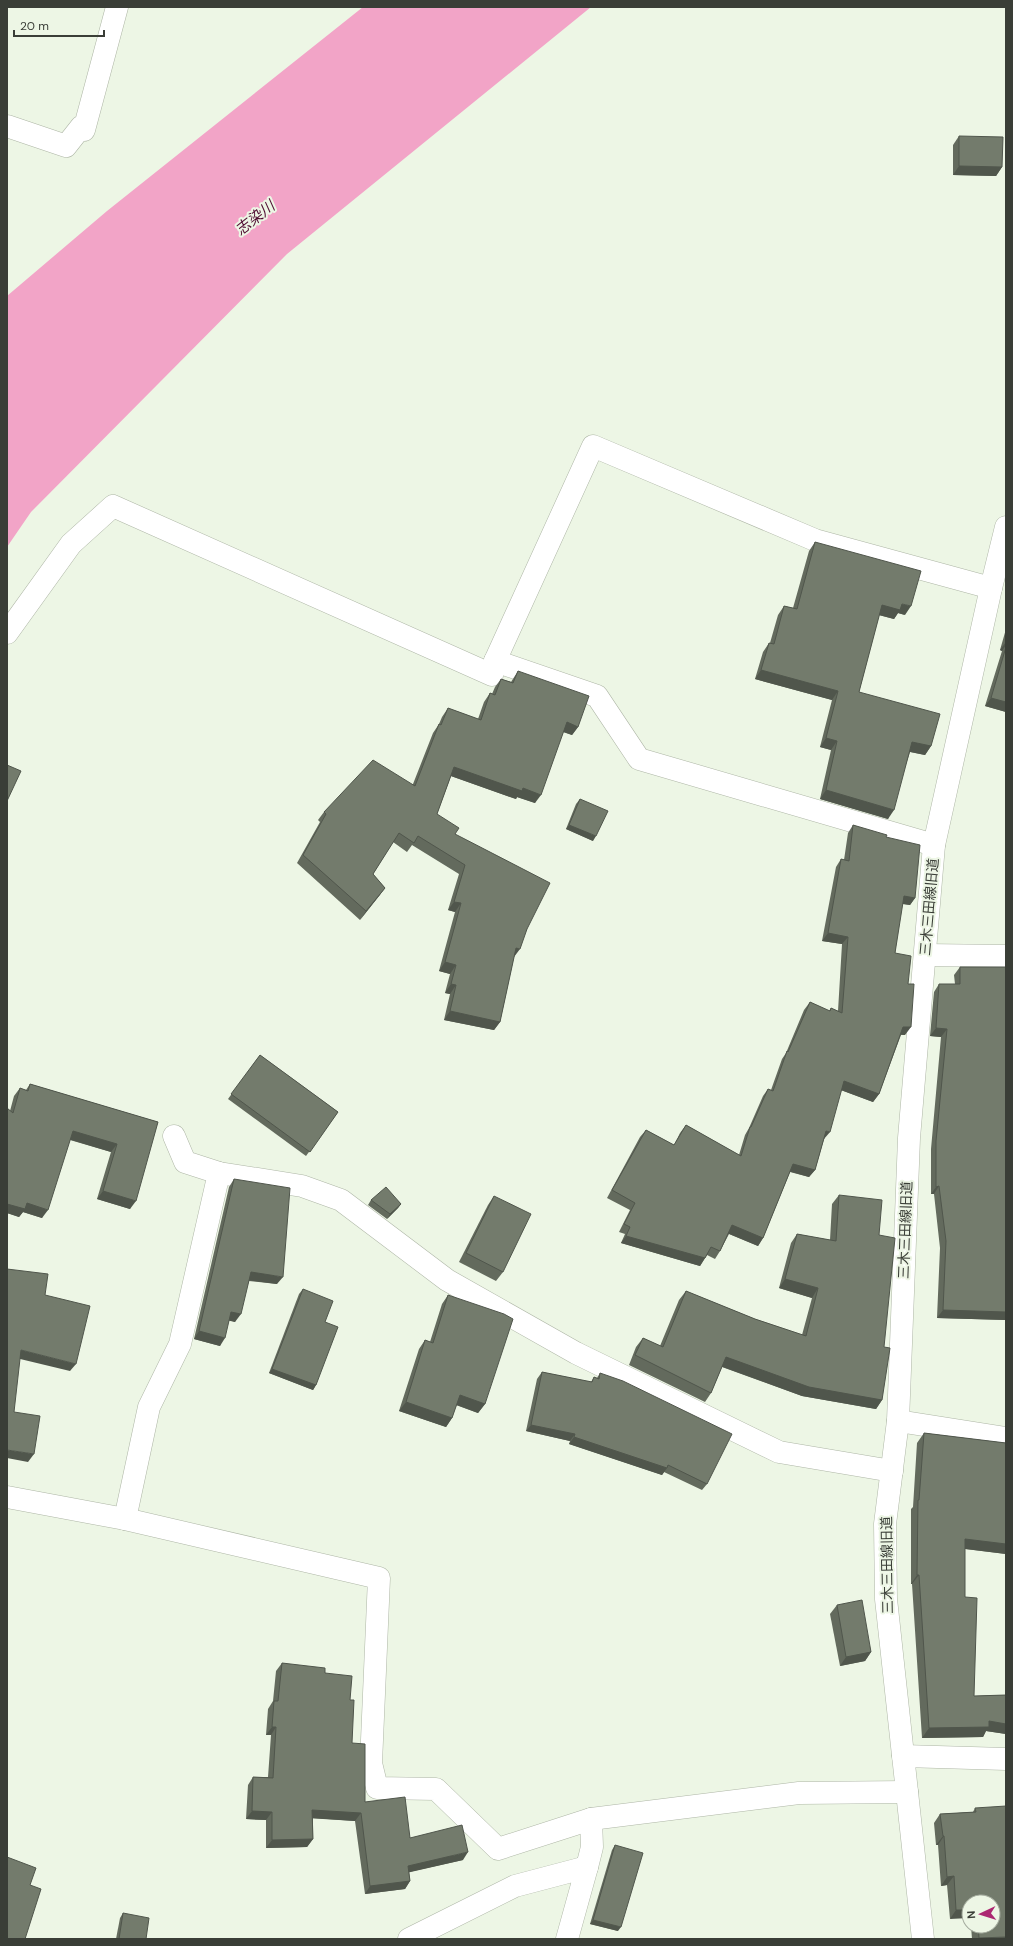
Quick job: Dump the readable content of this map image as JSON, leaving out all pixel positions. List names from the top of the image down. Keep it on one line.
{"streets":{"street":["三木三田線旧道"]},"water":["志染川"],"scale_bar":"20 m","north":"left"}
